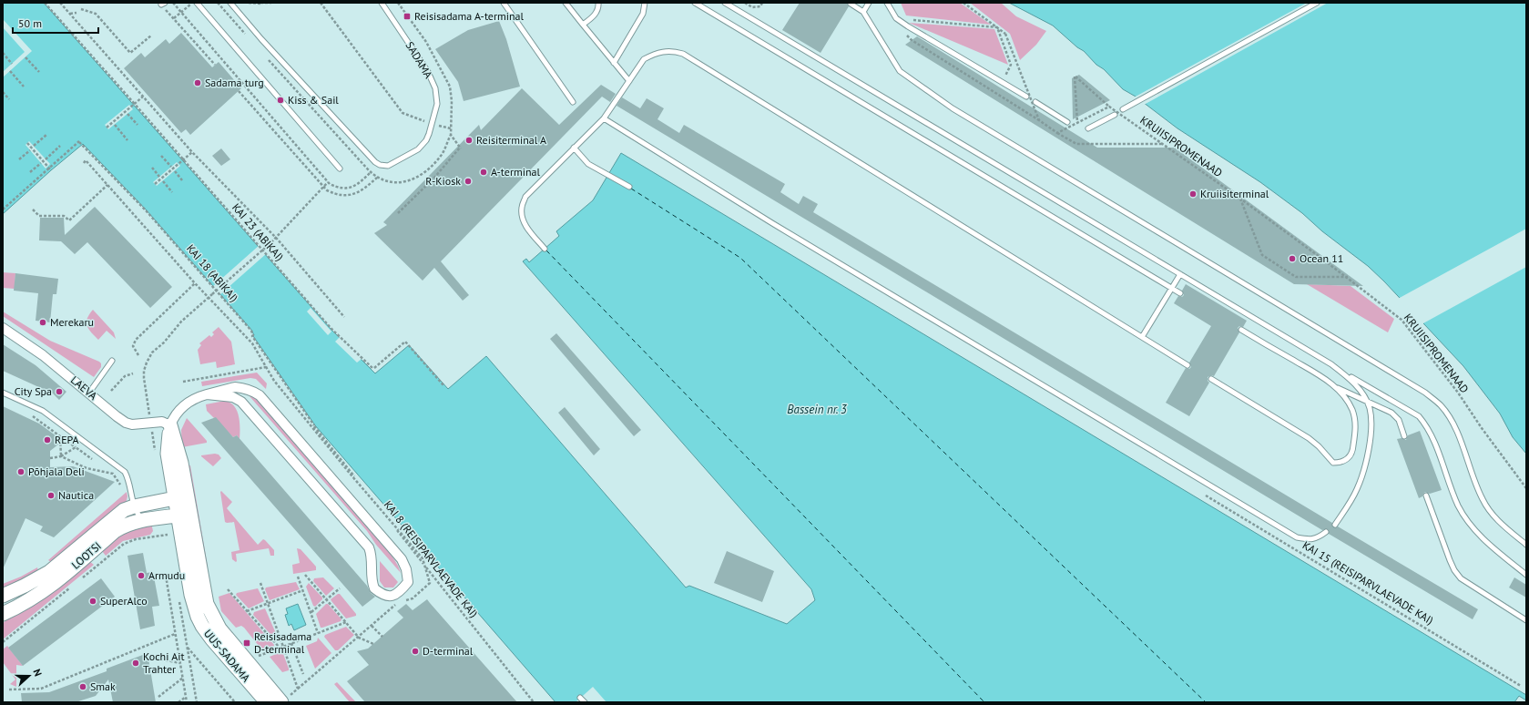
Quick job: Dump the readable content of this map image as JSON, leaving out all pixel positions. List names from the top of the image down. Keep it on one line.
{"streets":{"street":["LAEVA","LOOTSI","UUS-SADAMA"],"lane":["SADAMA"],"path":["KRUIISIPROMENAAD","KAI 23 (ABIKAI)","KAI 18 (ABIKAI)","KAI 8 (REISIPARVLAEVADE KAI)","KAI 15 (REISIPARVLAEVADE KAI)"]},"crossings":[["KAI 18 (ABIKAI)","KAI 8 (REISIPARVLAEVADE KAI)"],["LAEVA","UUS-SADAMA"],["LOOTSI","UUS-SADAMA"]],"water":["Bassein nr. 3"],"places":{"transit":["Reisisadama A-terminal","Reisisadama D-terminal"],"other":["Sadama turg","Kiss & Sail","Reisiterminal A","A-terminal","R-Kiosk","Kruiisiterminal","Ocean 11","Merekaru","City Spa","REPA","Põhjala Deli","Nautica","Armudu","SuperAlco","D-terminal","Kochi Ait Trahter","Smak"]},"scale_bar":"50 m","north":"right"}
